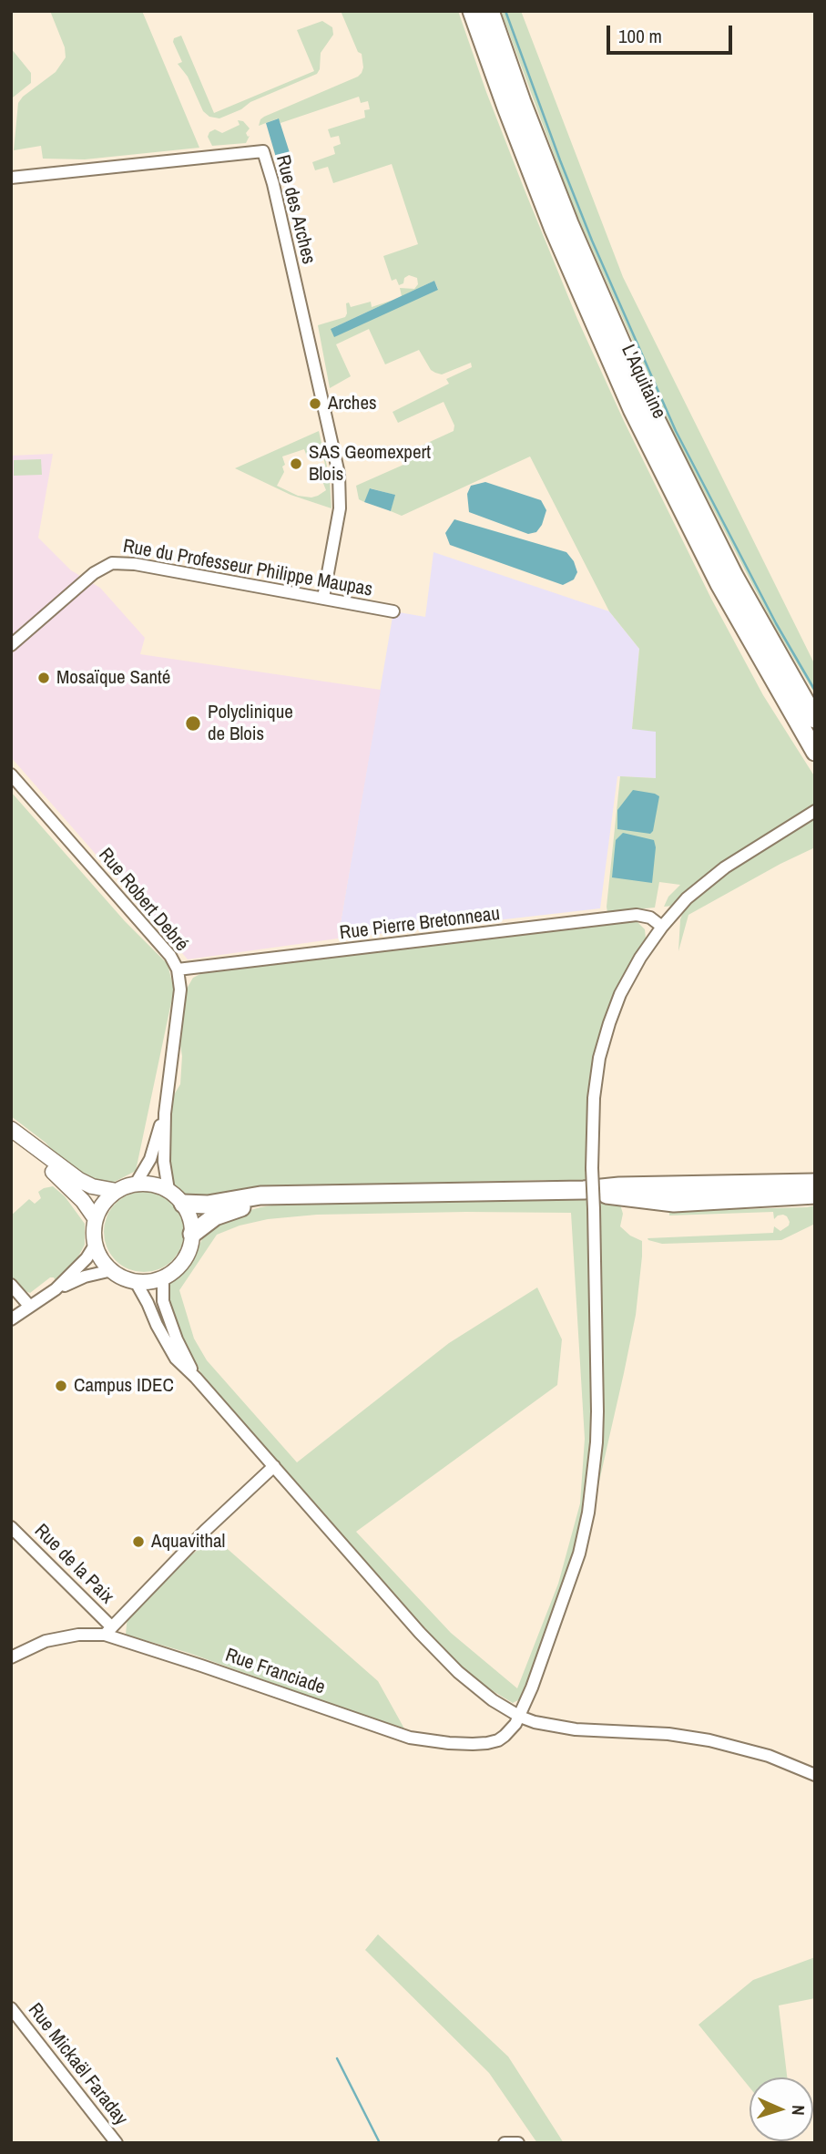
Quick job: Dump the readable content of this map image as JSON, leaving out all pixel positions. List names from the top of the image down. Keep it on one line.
{"streets":{"highway":["L'Aquitaine"],"street":["Rue des Arches","Rue du Professeur Philippe Maupas","Rue Robert Debré","Rue Pierre Bretonneau","Rue de la Paix","Rue Franciade","Rue Mickaël Faraday"]},"crossings":[["Rue des Arches","Rue du Professeur Philippe Maupas"],["Rue Robert Debré","Rue Pierre Bretonneau"],["Rue de la Paix","Rue Franciade"]],"places":["Arches","SAS Geomexpert Blois","Mosaïque Santé","Polyclinique de Blois","Campus IDEC","Aquavithal"],"scale_bar":"100 m","north":"right"}
